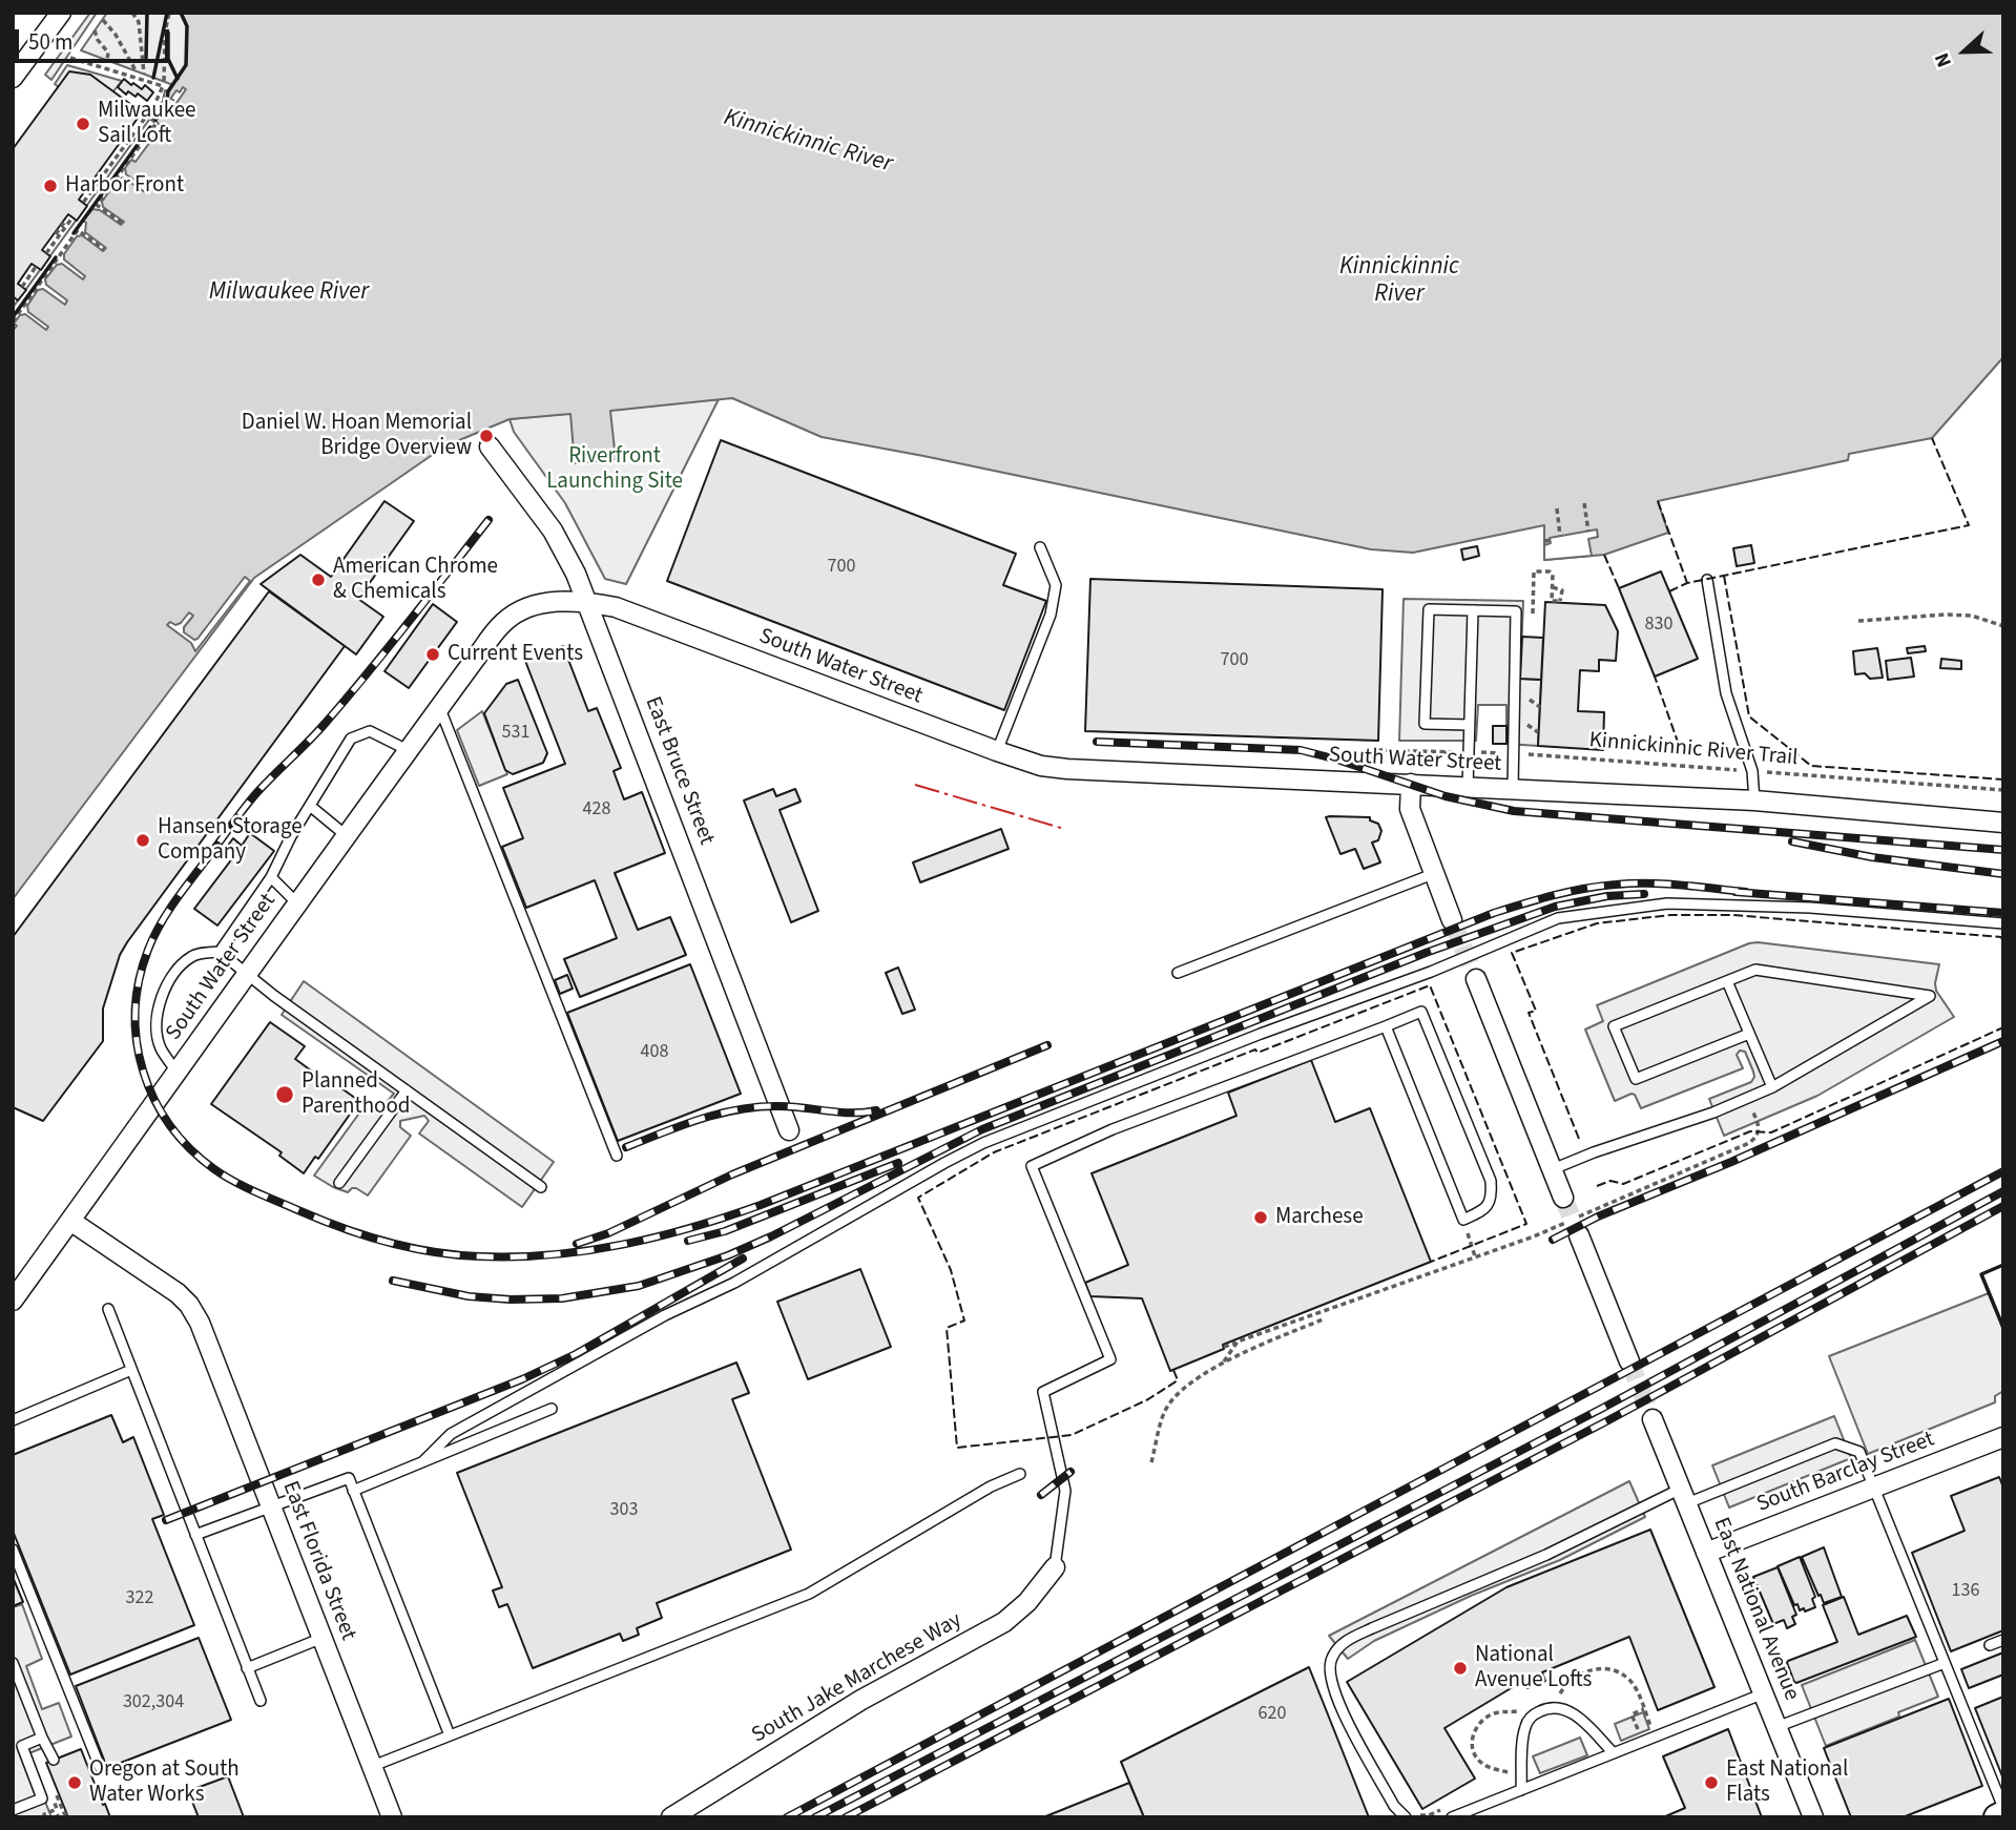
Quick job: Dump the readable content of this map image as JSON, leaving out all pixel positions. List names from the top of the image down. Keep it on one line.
{"streets":{"street":["South Water Street","East Bruce Street","South Barclay Street","East Florida Street","East National Avenue","South Jake Marchese Way"],"path":["Kinnickinnic River Trail"]},"crossings":[["South Water Street","East Bruce Street"],["South Water Street","East Florida Street"],["South Barclay Street","East National Avenue"]],"water":["Kinnickinnic River","Milwaukee River"],"parks":["Riverfront Launching Site"],"places":["Milwaukee Sail Loft","Harbor Front","Daniel W. Hoan Memorial Bridge Overview","American Chrome & Chemicals","Current Events","Hansen Storage Company","Planned Parenthood","Marchese","National Avenue Lofts","Oregon at South Water Works","East National Flats"],"house_numbers":["700","830","700","531","428","408","303","136","322","302,304","620"],"scale_bar":"50 m","north":"left"}
